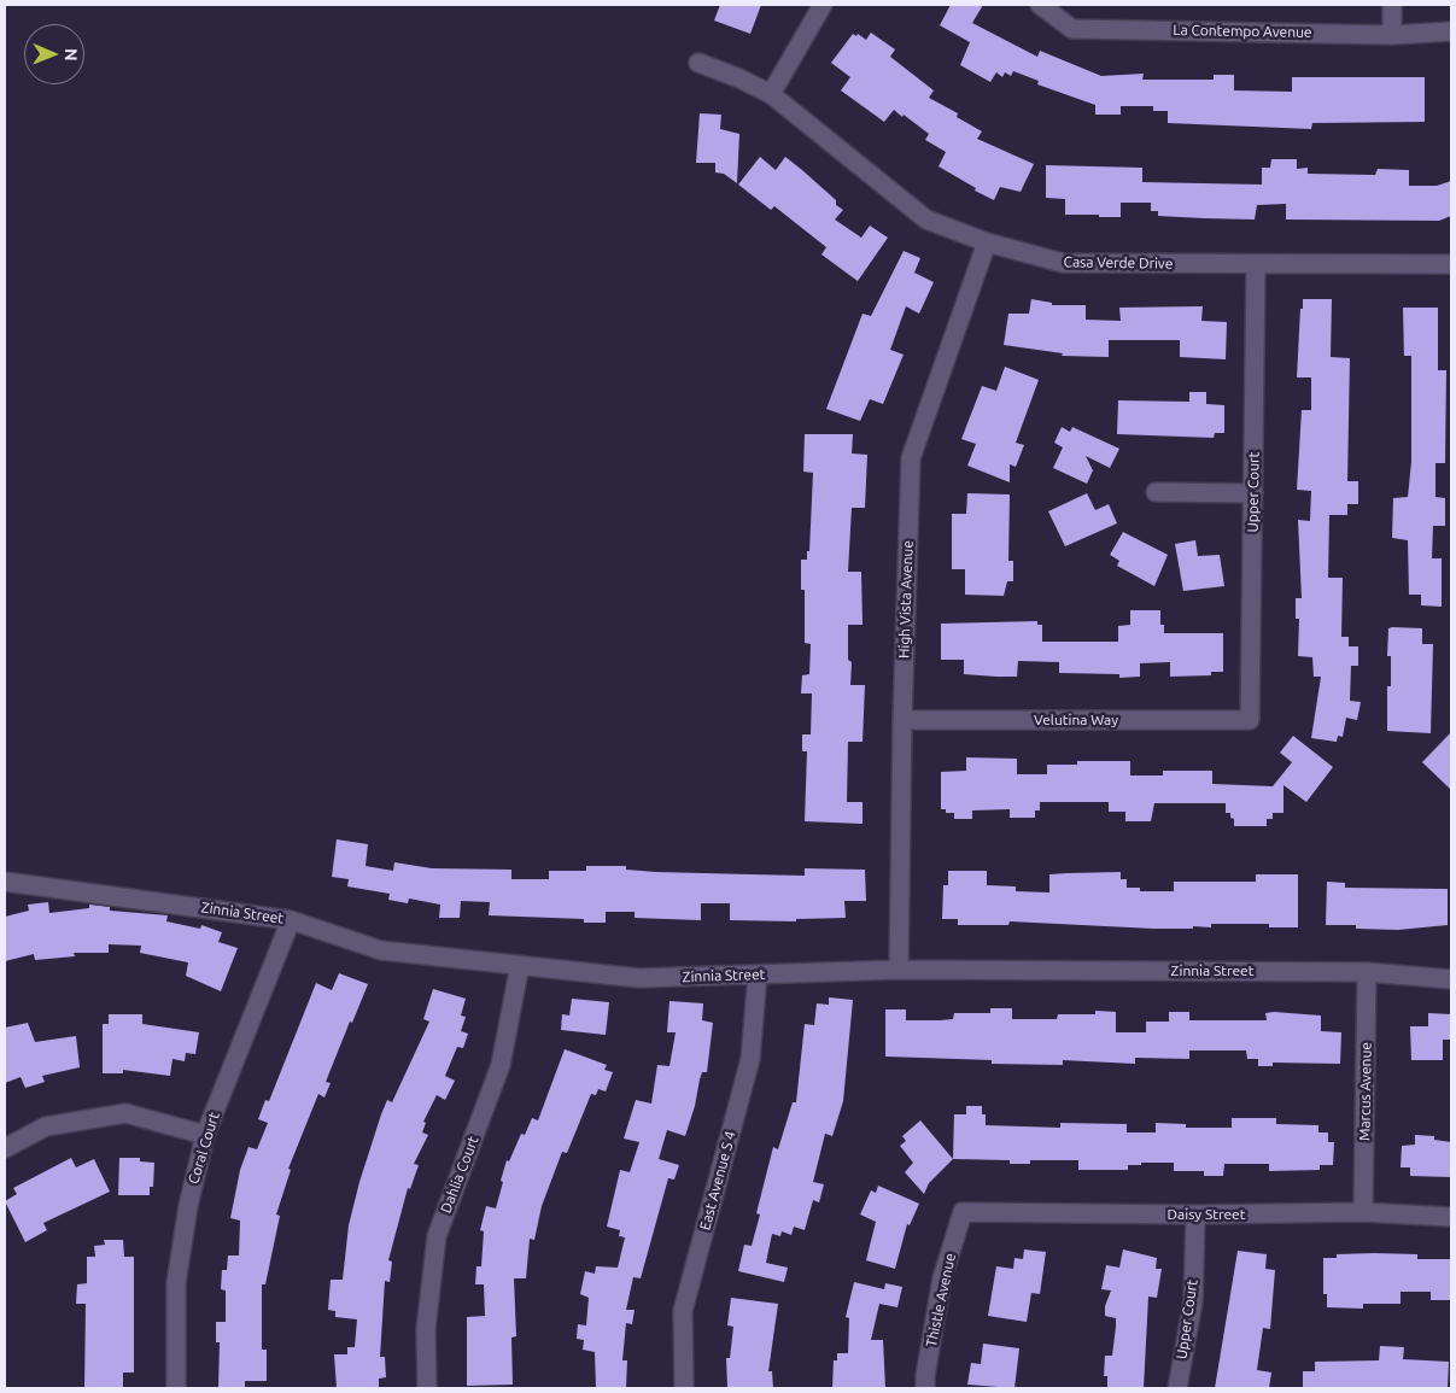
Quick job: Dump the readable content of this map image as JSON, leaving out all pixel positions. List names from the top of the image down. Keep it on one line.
{"streets":{"street":["La Contempo Avenue","Casa Verde Drive","Upper Court","High Vista Avenue","Velutina Way","Zinnia Street","Marcus Avenue","Coral Court","Dahlia Court","East Avenue S 4","Daisy Street","Thistle Avenue"]},"crossings":[["Casa Verde Drive","Upper Court"],["Casa Verde Drive","High Vista Avenue"],["Upper Court","Velutina Way"],["Upper Court","Daisy Street"],["High Vista Avenue","Velutina Way"],["High Vista Avenue","Zinnia Street"],["Zinnia Street","Marcus Avenue"],["Zinnia Street","Coral Court"],["Zinnia Street","Dahlia Court"],["Zinnia Street","East Avenue S 4"],["Marcus Avenue","Daisy Street"],["Daisy Street","Thistle Avenue"]],"north":"right"}
